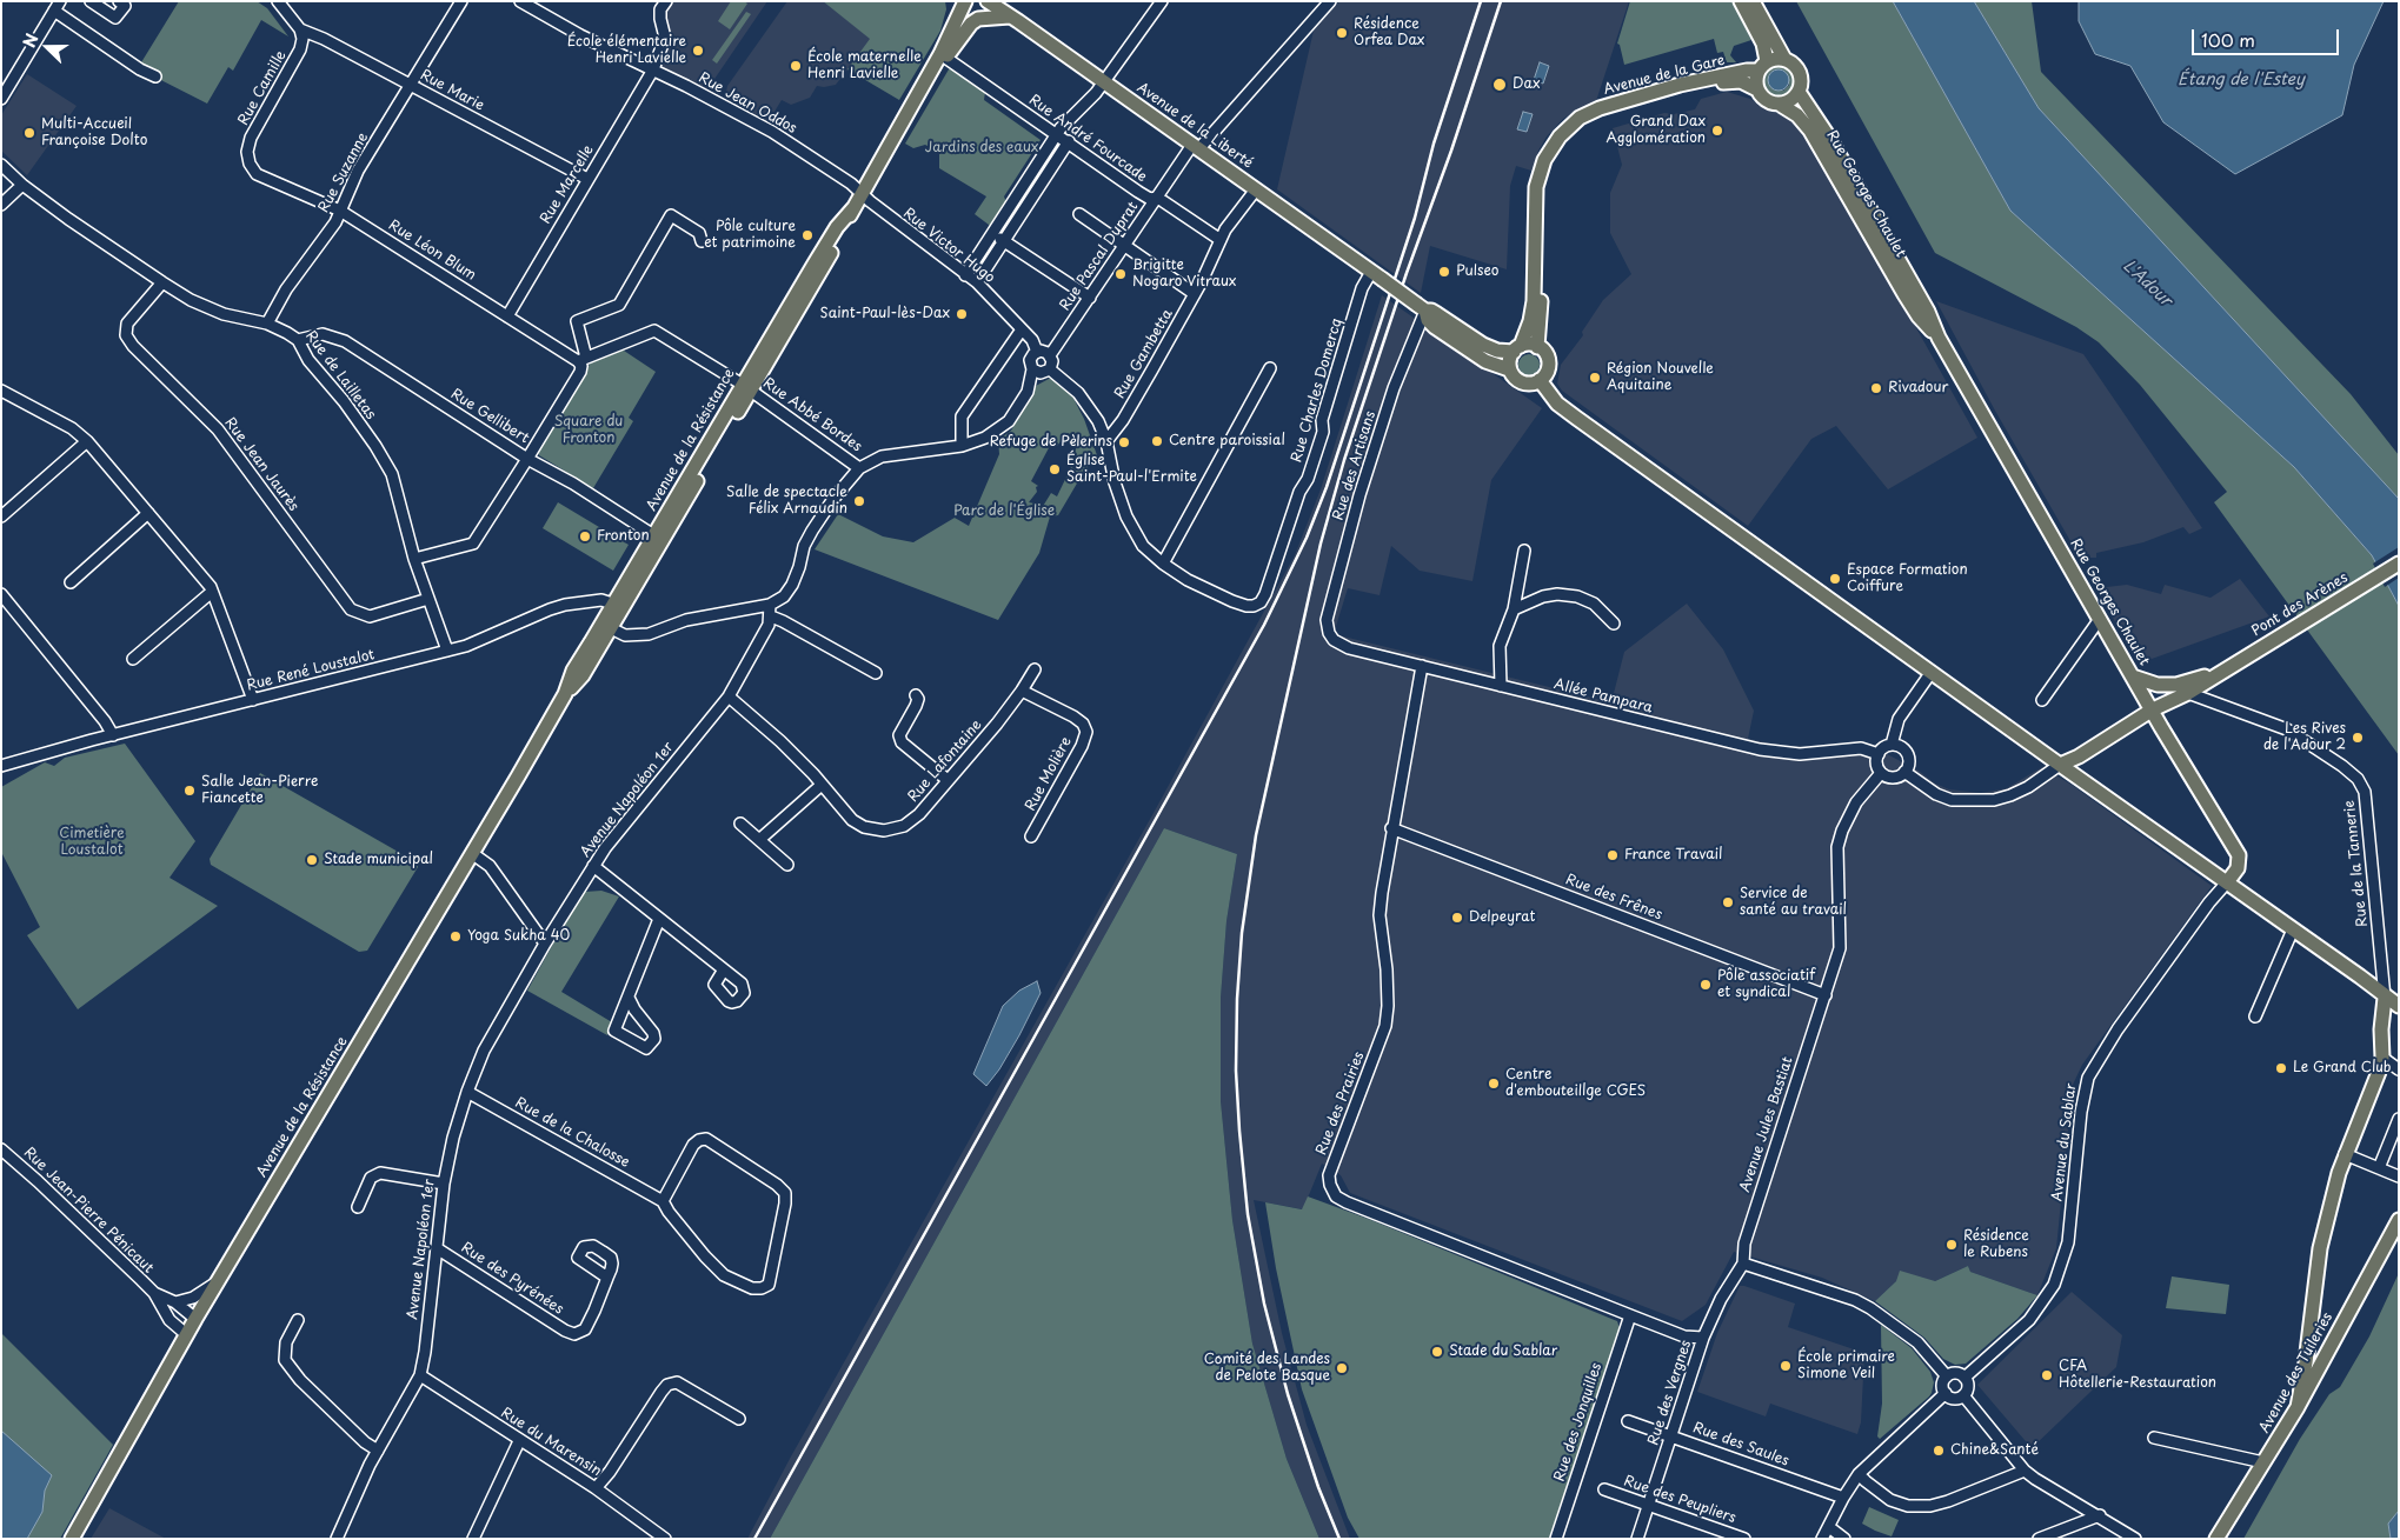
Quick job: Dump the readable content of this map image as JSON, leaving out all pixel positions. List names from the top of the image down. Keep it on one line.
{"streets":{"main road":["Avenue de la Gare","Avenue de la Liberté","Rue Georges Chaulet","Avenue de la Résistance","Pont des Arènes","Avenue des Tuileries"],"street":["Rue Camille","Rue Marie","Rue Jean Oddos","Rue André Fourcade","Rue Suzanne","Rue Marcelle","Rue Victor Hugo","Rue Léon Blum","Rue Pascal Duprat","Rue Gambetta","Rue de Lailletas","Rue Charles Domercq","Rue Abbé Bordes","Rue Gellibert","Rue Jean Jaurès","Rue des Artisans","Rue René Loustalot","Allée Pampara","Rue Lafontaine","Rue Molière","Avenue Napoléon 1er","Rue de la Tannerie","Rue des Frênes","Rue des Prairies","Avenue Jules Bastiat","Rue de la Chalosse","Avenue du Sablar","Rue Jean-Pierre Pénicaut","Rue des Pyrénées","Rue des Vergnes","Rue des Jonquilles","Rue du Marensin","Rue des Saules","Rue des Peupliers"]},"crossings":[["Avenue de la Gare","Rue Georges Chaulet"],["Rue Camille","Rue Marie"],["Rue Camille","Rue Suzanne"],["Rue Camille","Rue Léon Blum"],["Rue Marie","Rue Suzanne"],["Rue Marie","Rue Marcelle"],["Rue Jean Oddos","Rue Marcelle"],["Rue Jean Oddos","Rue Victor Hugo"],["Rue Jean Oddos","Avenue de la Résistance"],["Avenue de la Liberté","Rue Pascal Duprat"],["Avenue de la Liberté","Rue Gambetta"],["Avenue de la Liberté","Rue Charles Domercq"],["Avenue de la Liberté","Avenue de la Résistance"],["Avenue de la Liberté","Rue des Artisans"],["Rue André Fourcade","Rue Pascal Duprat"],["Rue André Fourcade","Rue Gambetta"],["Rue André Fourcade","Avenue de la Résistance"],["Rue Suzanne","Rue Léon Blum"],["Rue Suzanne","Rue de Lailletas"],["Rue Marcelle","Rue Léon Blum"],["Rue Georges Chaulet","Avenue du Sablar"],["Rue Victor Hugo","Rue Pascal Duprat"],["Rue Victor Hugo","Rue Abbé Bordes"],["Rue Victor Hugo","Avenue de la Résistance"],["Rue Léon Blum","Rue Abbé Bordes"],["Rue Pascal Duprat","Rue Abbé Bordes"],["Rue de Lailletas","Rue Gellibert"],["Rue de Lailletas","Rue Jean Jaurès"],["Rue de Lailletas","Rue René Loustalot"],["Rue Abbé Bordes","Avenue de la Résistance"],["Rue Gellibert","Avenue de la Résistance"],["Avenue de la Résistance","Rue René Loustalot"],["Avenue de la Résistance","Rue Jean-Pierre Pénicaut"],["Rue des Artisans","Allée Pampara"],["Allée Pampara","Rue des Prairies"],["Allée Pampara","Avenue Jules Bastiat"],["Rue Lafontaine","Rue Molière"],["Rue Lafontaine","Avenue Napoléon 1er"],["Avenue Napoléon 1er","Rue de la Chalosse"],["Avenue Napoléon 1er","Rue des Pyrénées"],["Avenue Napoléon 1er","Rue du Marensin"],["Rue des Frênes","Rue des Prairies"],["Rue des Frênes","Avenue Jules Bastiat"],["Rue des Prairies","Rue des Vergnes"],["Rue des Prairies","Rue des Jonquilles"],["Avenue Jules Bastiat","Rue des Vergnes"],["Rue des Vergnes","Rue des Saules"],["Rue des Vergnes","Rue des Peupliers"]],"water":["Étang de l'Estey","L'Adour"],"parks":["Jardins des eaux","Square du Fronton","Parc de l'Église","Cimetière Loustalot"],"places":["Résidence Orfea Dax","École élémentaire Henri Lavielle","École maternelle Henri Lavielle","Dax","Grand Dax Agglomération","Multi-Accueil Françoise Dolto","Pôle culture et patrimoine","Pulseo","Brigitte Nogaro Vitraux","Saint-Paul-lès-Dax","Région Nouvelle Aquitaine","Rivadour","Centre paroissial","Refuge de Pèlerins","Église Saint-Paul-l'Ermite","Salle de spectacle Félix Arnaudin","Fronton","Espace Formation Coiffure","Les Rives de l'Adour 2","Salle Jean-Pierre Fiancette","France Travail","Stade municipal","Service de santé au travail","Delpeyrat","Yoga Sukha 40","Pôle associatif et syndical","Le Grand Club","Centre d'embouteillge CGES","Résidence le Rubens","Stade du Sablar","École primaire Simone Veil","Comité des Landes de Pelote Basque","CFA Hôtellerie-Restauration","Chine&Santé"],"scale_bar":"100 m","north":"left"}
